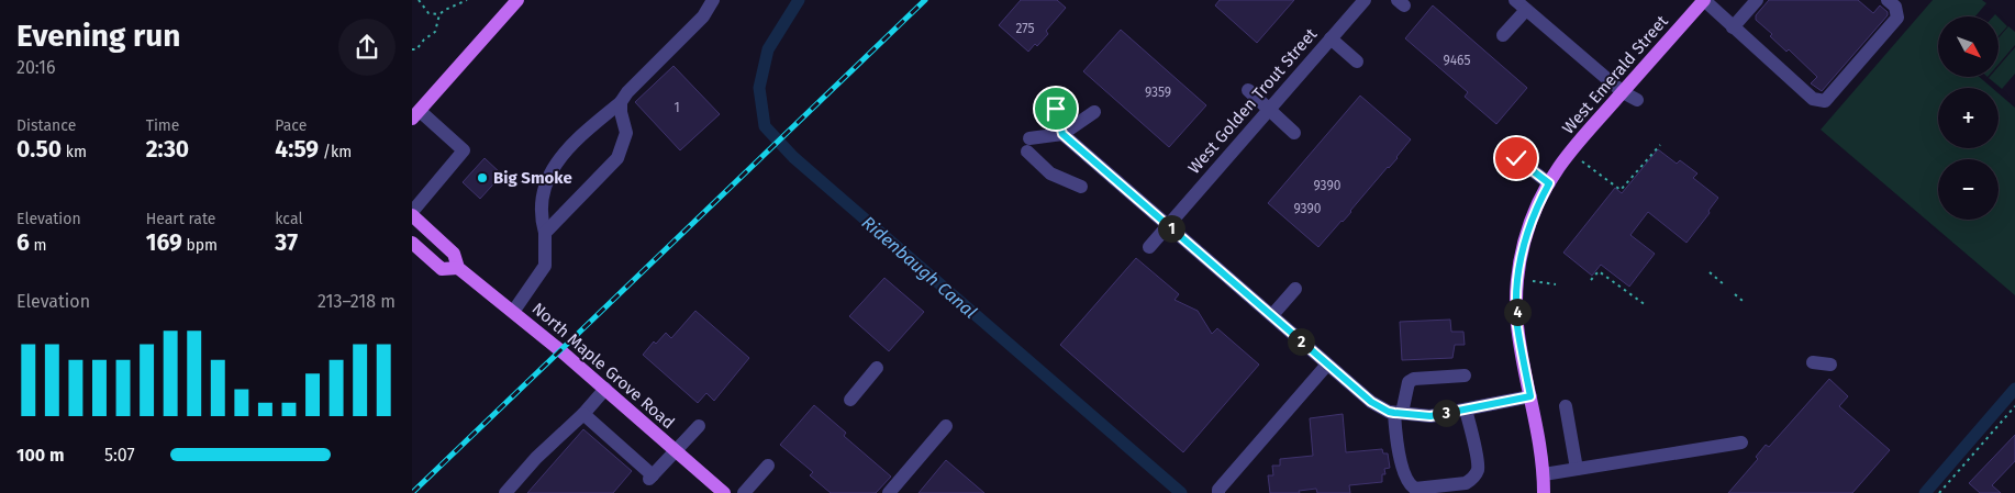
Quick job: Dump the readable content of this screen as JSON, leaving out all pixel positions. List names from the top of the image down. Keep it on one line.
{"streets":{"main road":["West Emerald Street","North Maple Grove Road"],"street":["West Golden Trout Street"]},"water":["Ridenbaugh Canal"],"places":["Big Smoke"],"house_numbers":["275","9465","9359","1","9390","9390"],"north":"bottom right","page":{"heading":["Evening run","20:16"],"map_buttons":["+","−"],"stats":[["Distance","0.50 km"],["Time","2:30"],["Pace","4:59 /km"],["Elevation","6 m"],["Heart rate","169 bpm"],["kcal","37"]],"pins":["1","4","2","3"],"chart":["Elevation","213–218 m"],"list":[{"name":"100 m","note":"5:07"}]}}
